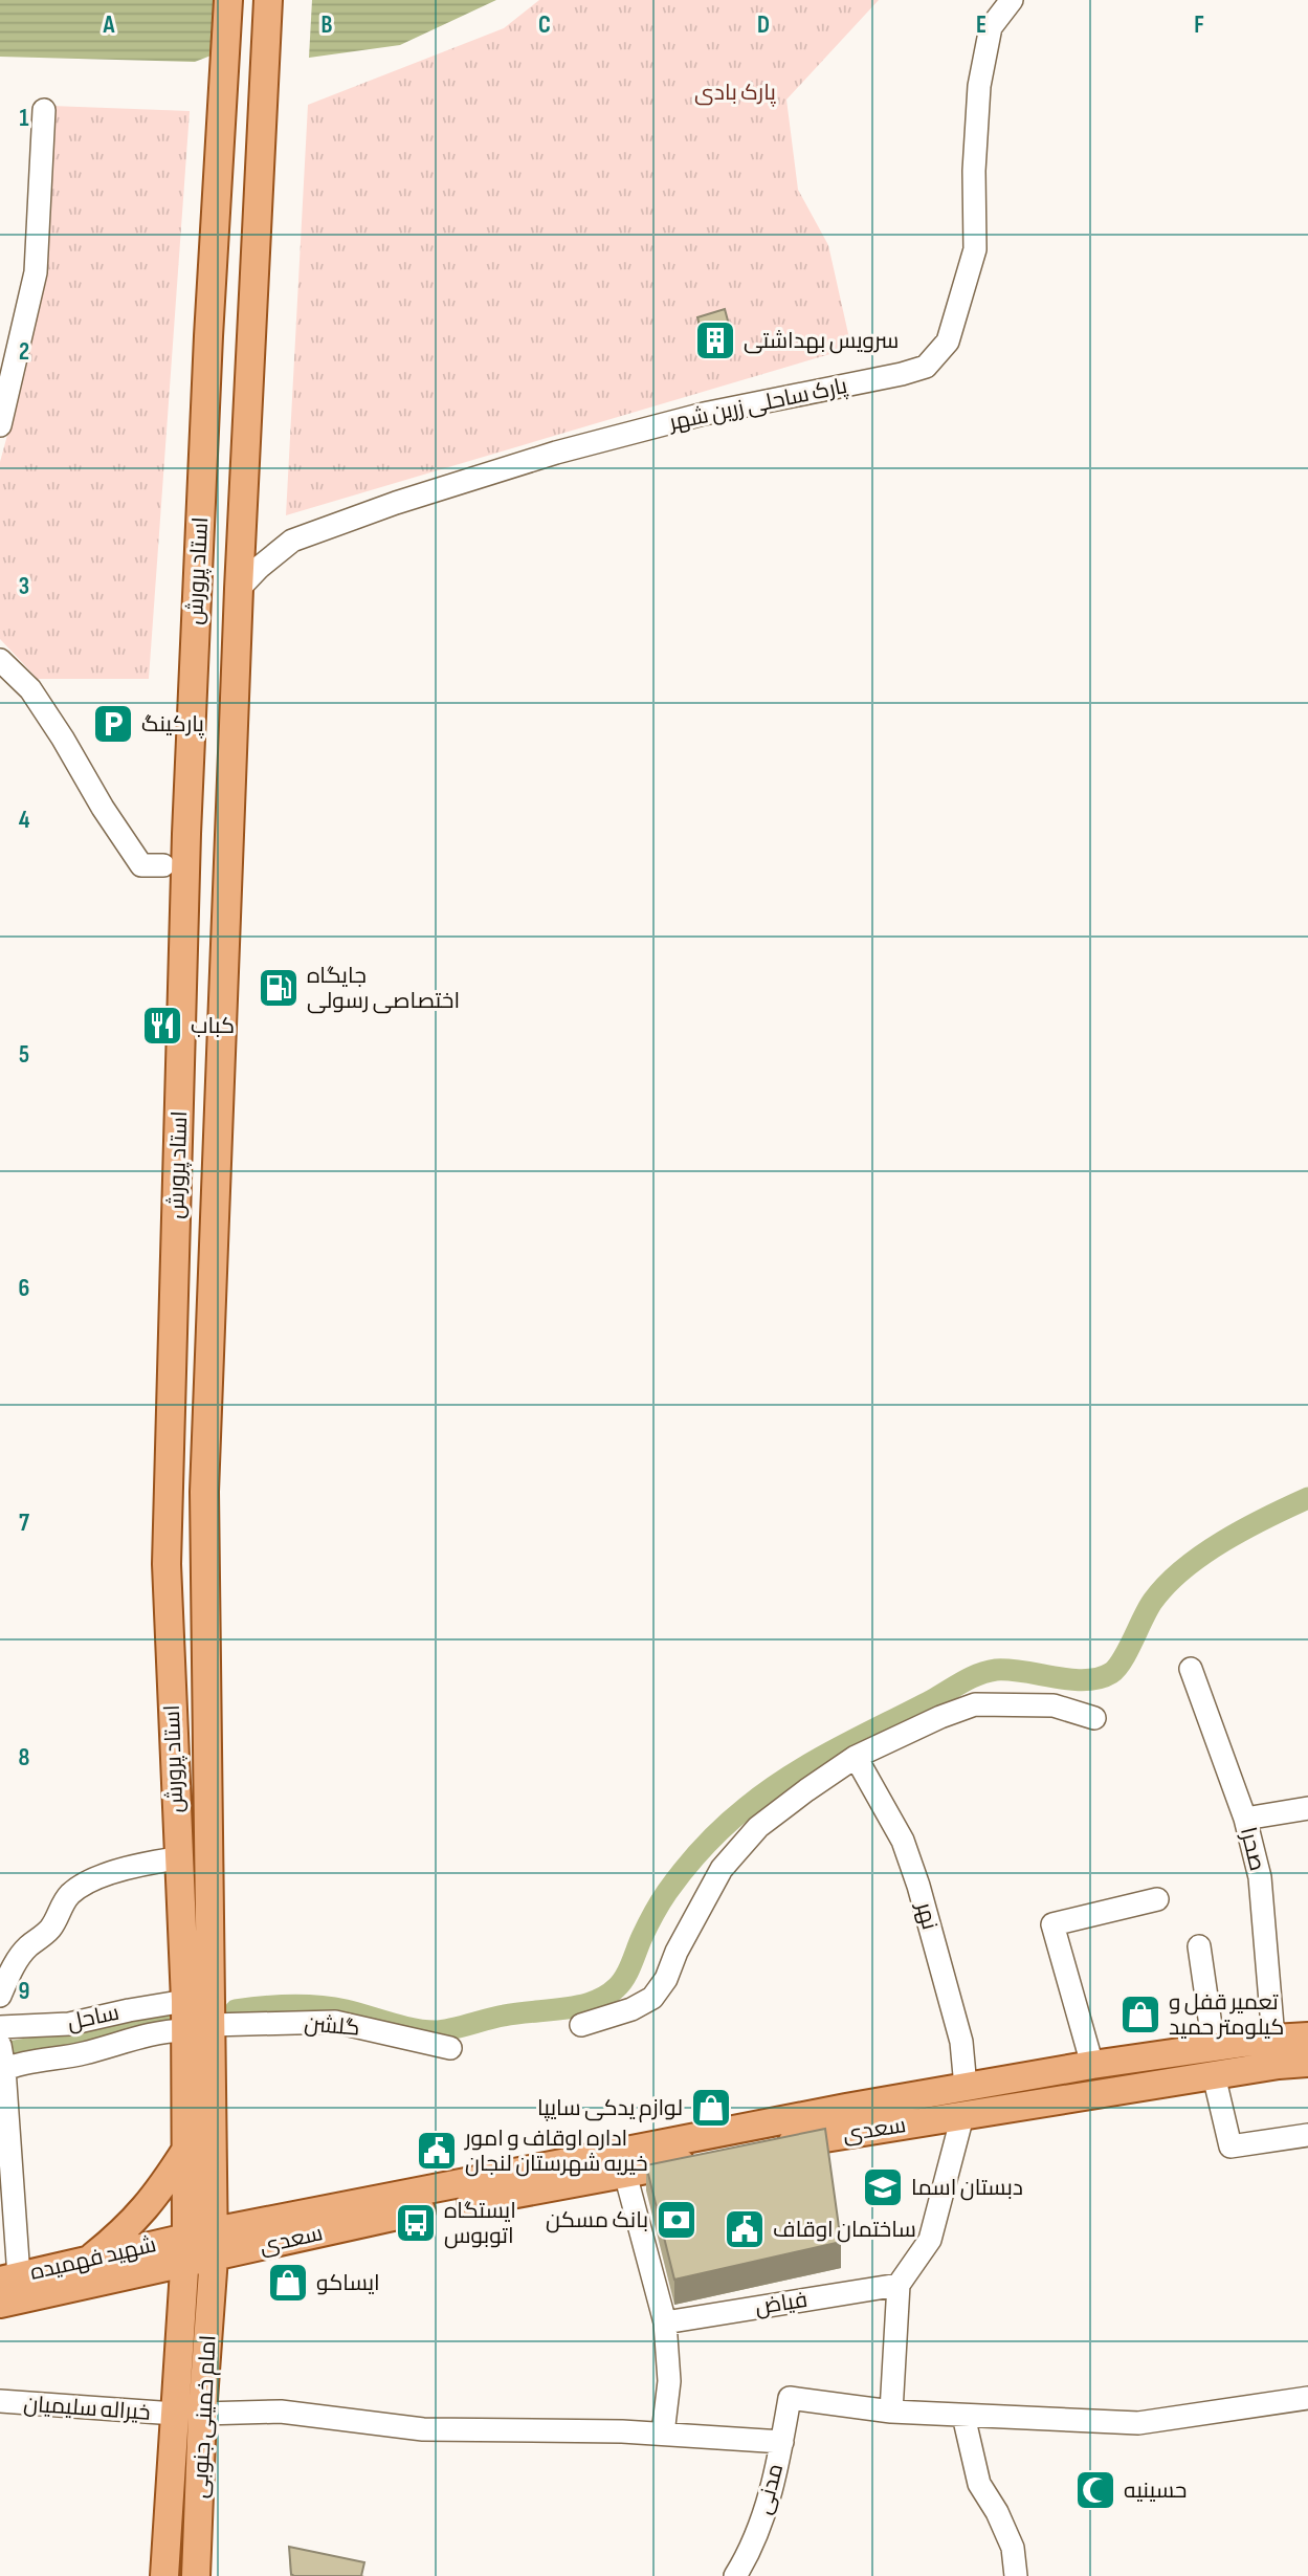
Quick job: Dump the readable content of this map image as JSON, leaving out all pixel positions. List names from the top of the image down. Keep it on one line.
{"streets":{"main road":["استاد پرورش","سعدی","شهید فهمیده","امام خمینی جنوبی"],"street":["پارک ساحلی زرین شهر","صحرا","نهر","ساحل","گلشن","فیاض","خیراله سلیمیان","مدنی"]},"crossings":[["پارک ساحلی زرین شهر","استاد پرورش"],["استاد پرورش","ساحل"],["استاد پرورش","گلشن"],["استاد پرورش","سعدی"],["استاد پرورش","شهید فهمیده"],["استاد پرورش","امام خمینی جنوبی"],["صحرا","سعدی"],["نهر","سعدی"],["سعدی","شهید فهمیده"],["سعدی","امام خمینی جنوبی"],["شهید فهمیده","امام خمینی جنوبی"],["خیراله سلیمیان","امام خمینی جنوبی"]],"parks":["پارک بادی"],"places":{"building":["سرویس بهداشتی"],"parking":["پارکینگ"],"fuel station":["جایگاه اختصاصی رسولی"],"restaurant":["کباب"],"shop":["تعمیر قفل و کیلومتر حمید","لوازم یدکی سایپا","ایساکو"],"public building":["اداره اوقاف و امور خیریه شهرستان لنجان","ساختمان اوقاف"],"school or university":["دبستان اسما"],"bank":["بانک مسکن"],"bus stop":["ایستگاه اتوبوس"],"mosque":["حسینیه"]},"grid":{"columns":["A","B","C","D","E","F"],"rows":["1","2","3","4","5","6","7","8","9"]}}
